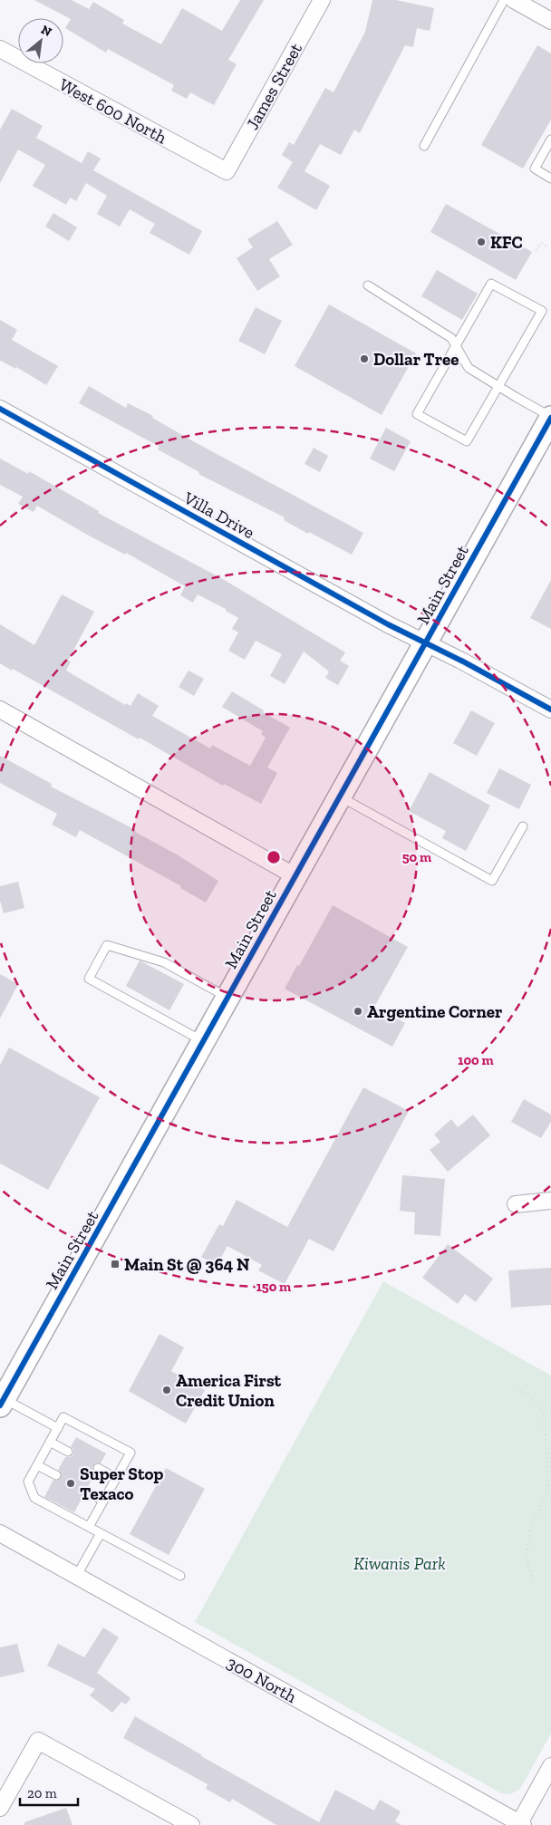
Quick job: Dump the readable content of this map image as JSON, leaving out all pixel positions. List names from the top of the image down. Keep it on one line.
{"streets":{"main road":["Main Street"],"street":["James Street","West 600 North","Villa Drive","300 North"]},"crossings":[["James Street","West 600 North"],["Villa Drive","Main Street"]],"parks":["Kiwanis Park"],"places":{"other":["KFC","Dollar Tree","Argentine Corner","America First Credit Union","Super Stop Texaco"],"transit":["Main St @ 364 N"]},"scale_bar":"20 m","north":"top right","rings":["50 m","100 m","150 m"]}
